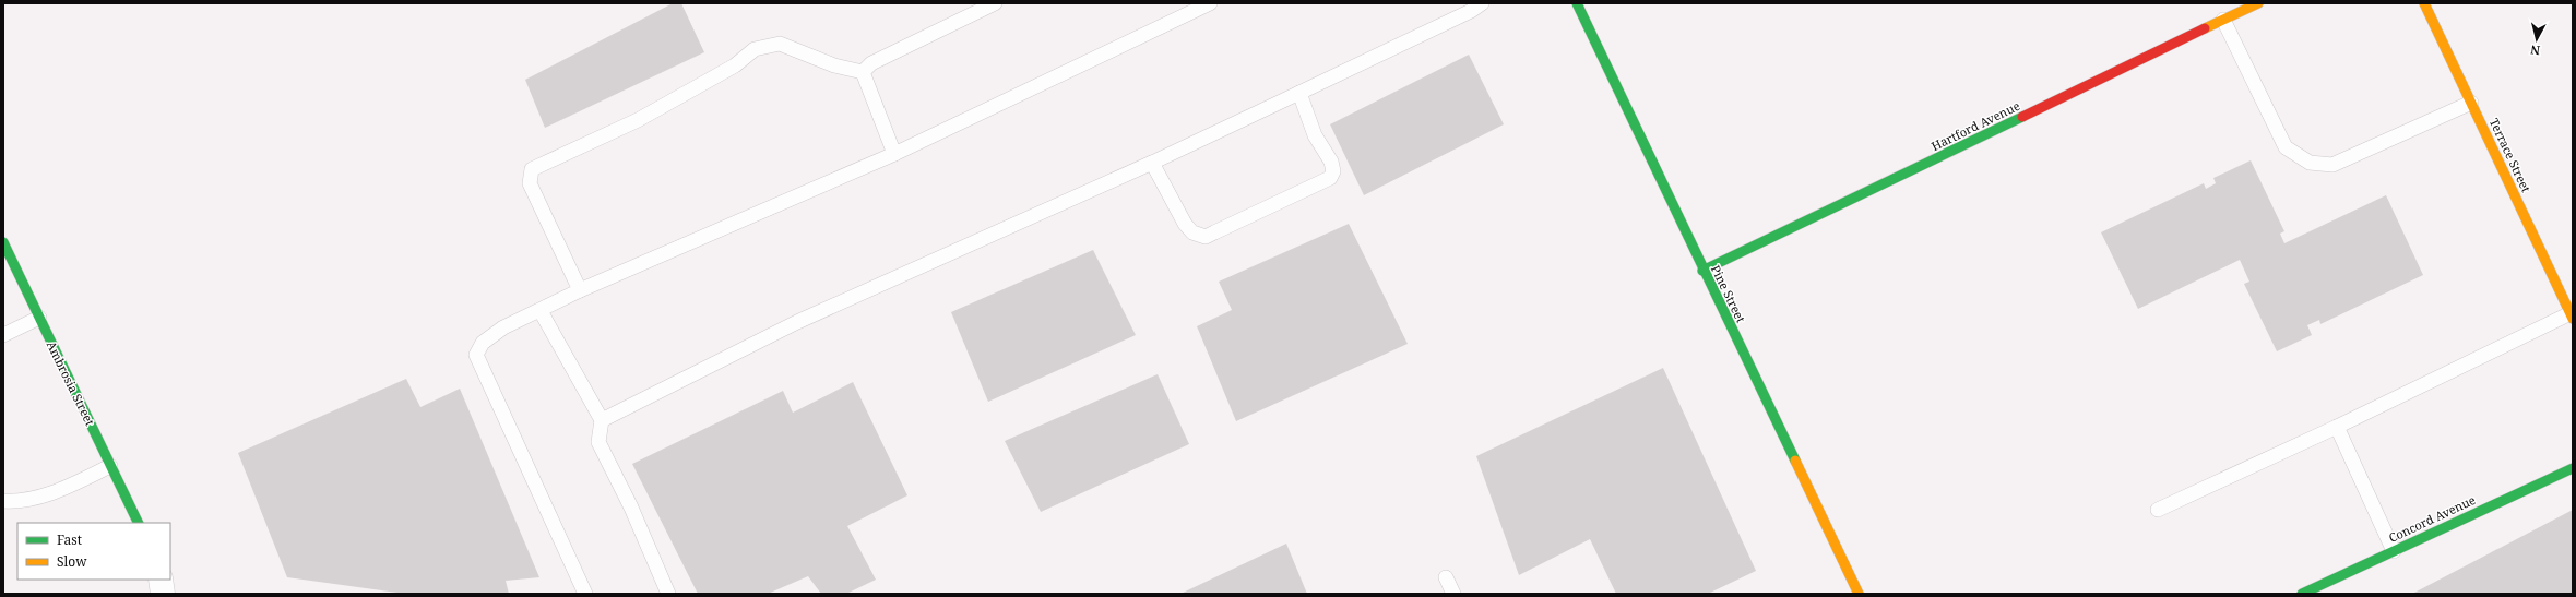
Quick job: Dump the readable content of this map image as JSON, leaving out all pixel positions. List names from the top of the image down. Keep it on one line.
{"streets":{"street":["Hartford Avenue","Terrace Street","Pine Street","Ambrosia Street","Concord Avenue"]},"crossings":[["Hartford Avenue","Pine Street"]],"legend":["Fast","Slow"],"north":"bottom"}
